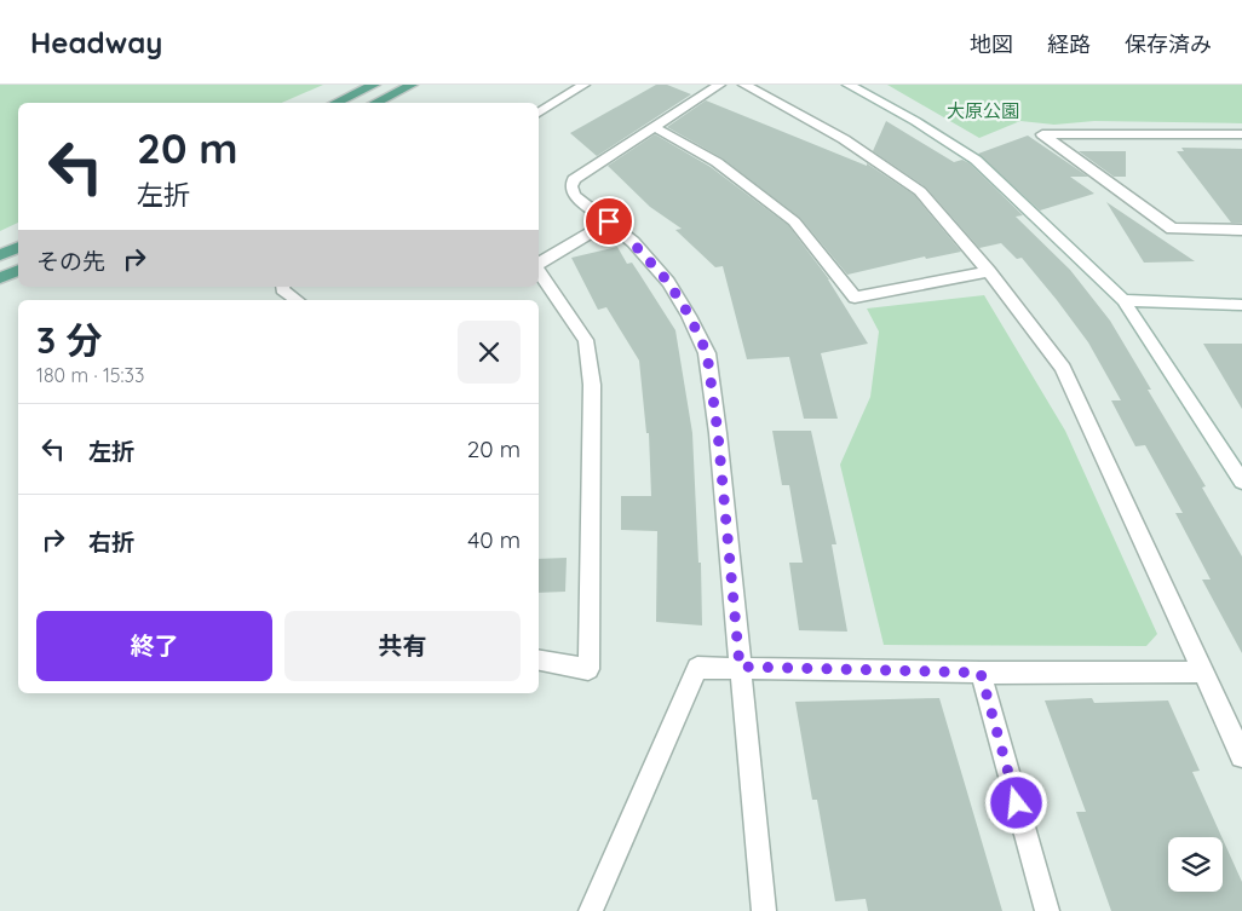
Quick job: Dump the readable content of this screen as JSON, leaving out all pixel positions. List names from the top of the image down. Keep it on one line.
{"parks":["大原公園"],"page":{"header":"Headway","nav":["地図","経路","保存済み"],"turn":["20 m","左折"],"then":"その先","heading":["3 分","180 m · 15:33"],"list":[{"name":"左折","value":"20 m"},{"name":"右折","value":"40 m"}],"buttons":["終了","共有"]}}
